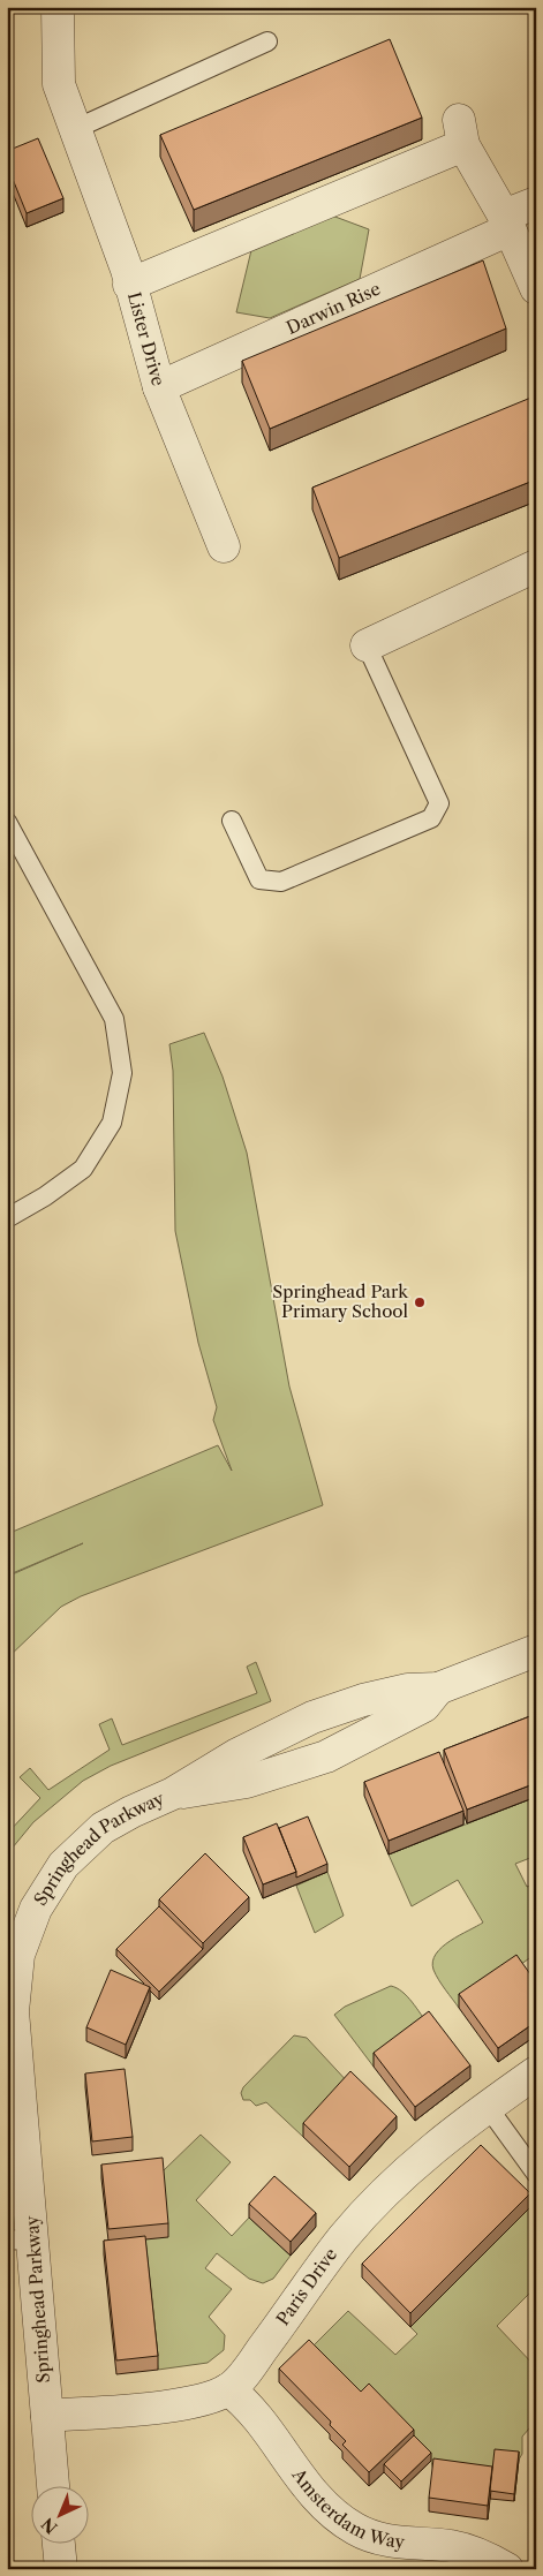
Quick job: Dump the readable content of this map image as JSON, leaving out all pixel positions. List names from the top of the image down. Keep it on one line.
{"streets":{"street":["Darwin Rise","Lister Drive","Springhead Parkway","Paris Drive","Amsterdam Way"]},"crossings":[["Darwin Rise","Lister Drive"],["Springhead Parkway","Paris Drive"],["Paris Drive","Amsterdam Way"]],"places":["Springhead Park Primary School"],"north":"bottom left"}
